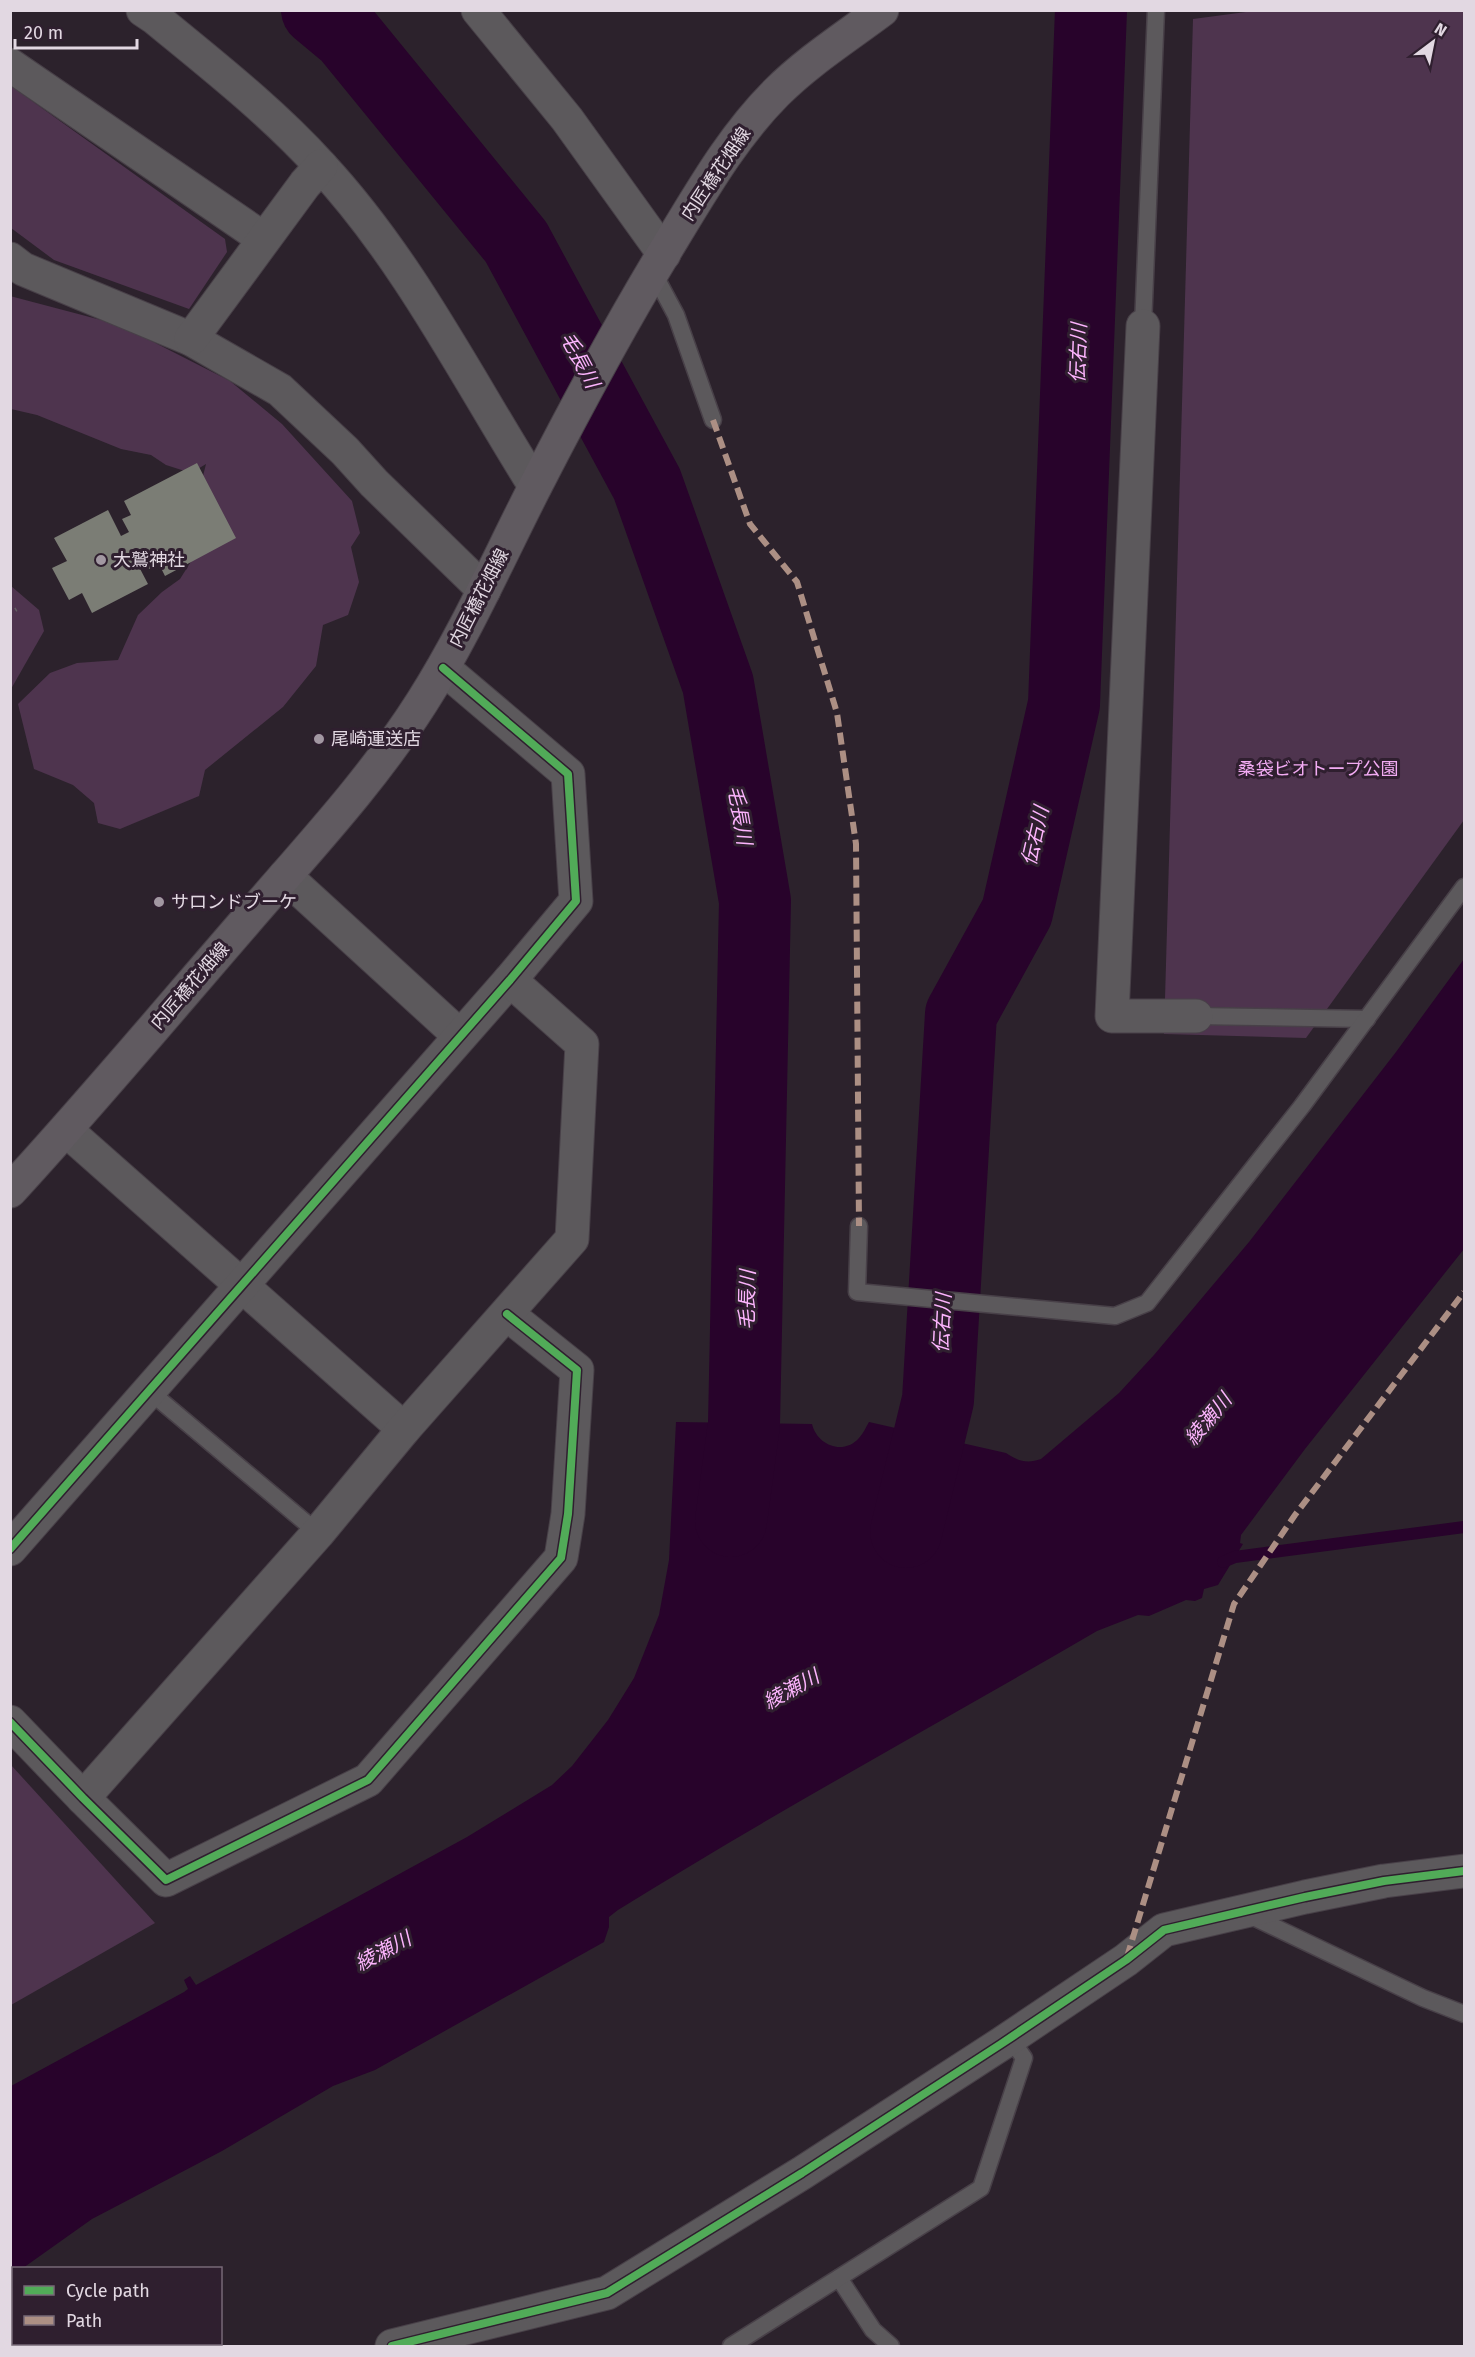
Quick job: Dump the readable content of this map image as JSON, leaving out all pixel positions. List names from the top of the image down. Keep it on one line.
{"streets":{"main road":["内匠橋花畑線"]},"water":["伝右川","毛長川","綾瀬川"],"parks":["桑袋ビオトープ公園"],"places":["大鷲神社","尾崎運送店","サロンドブーケ"],"legend":["Cycle path","Path"],"scale_bar":"20 m","north":"top right"}
